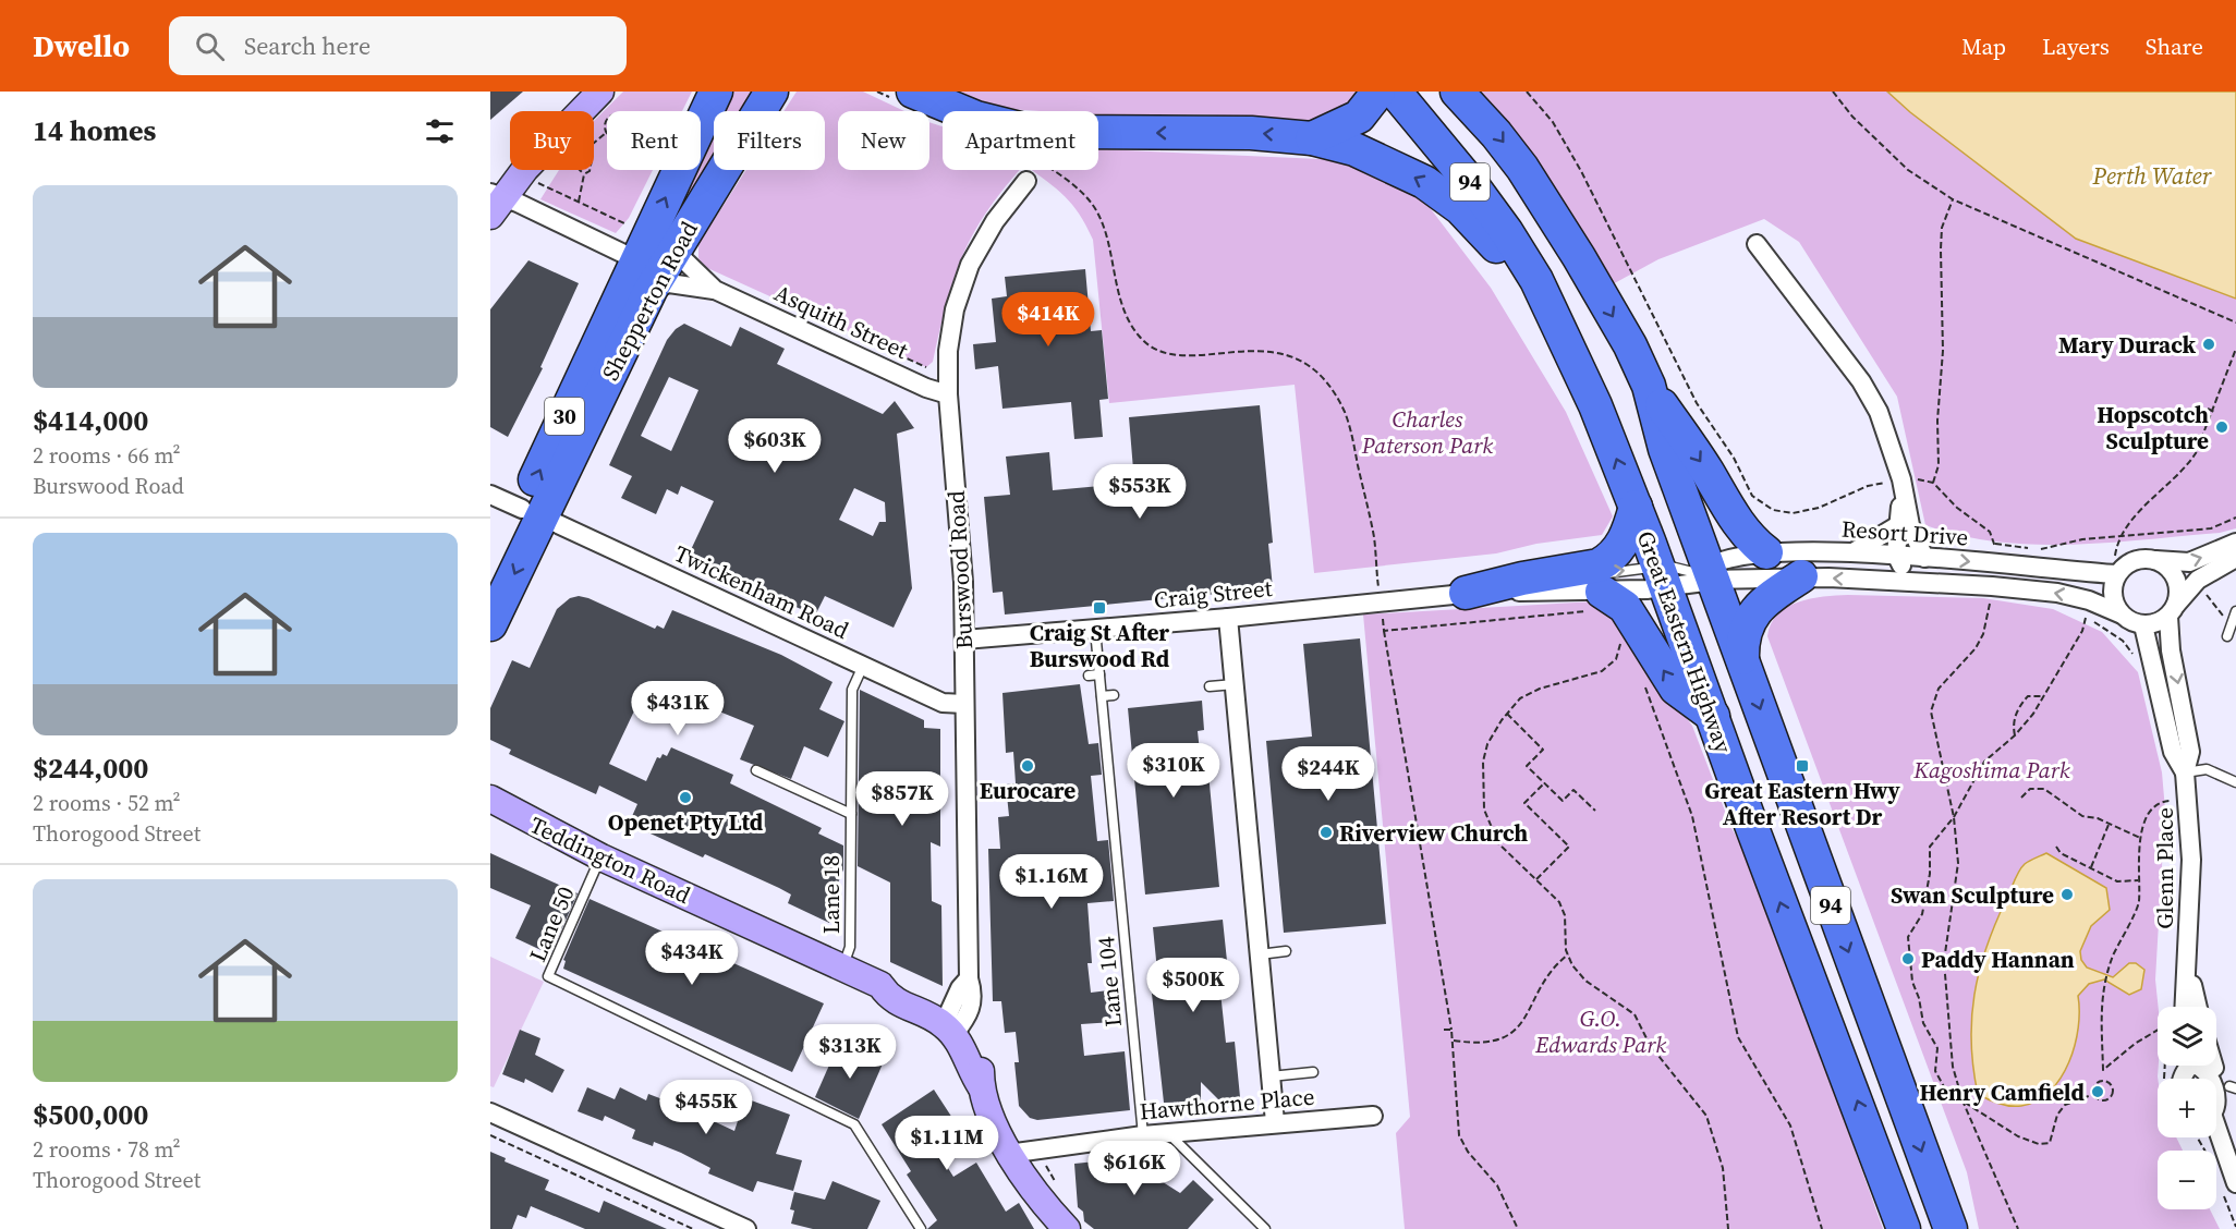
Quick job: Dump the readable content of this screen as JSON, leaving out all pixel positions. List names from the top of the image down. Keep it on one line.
{"streets":{"highway":["94","Shepperton Road","30","Great Eastern Highway"],"main road":["Teddington Road"],"street":["Asquith Street","Resort Drive","Burswood Road","Twickenham Road","Craig Street","Glenn Place","Hawthorne Place"],"lane":["Lane 18","Lane 50","Lane 104"]},"crossings":[["Shepperton Road","Asquith Street"],["Shepperton Road","Twickenham Road"],["Asquith Street","Burswood Road"],["Resort Drive","Craig Street"],["Resort Drive","Great Eastern Highway"],["Resort Drive","Glenn Place"],["Burswood Road","Twickenham Road"],["Burswood Road","Craig Street"],["Burswood Road","Teddington Road"],["Twickenham Road","Lane 18"],["Craig Street","Great Eastern Highway"],["Craig Street","Lane 104"],["Teddington Road","Lane 18"],["Teddington Road","Lane 50"],["Lane 104","Hawthorne Place"]],"water":["Perth Water"],"parks":["Charles Paterson Park","Kagoshima Park","G.O. Edwards Park"],"places":{"other":["Mary Durack","Hopscotch Sculpture","Eurocare","Openet Pty Ltd","Riverview Church","Swan Sculpture","Paddy Hannan","Henry Camfield"],"transit":["Craig St After Burswood Rd","Great Eastern Hwy After Resort Dr"]},"page":{"header":"Dwello","search":"Search here","nav":["Map","Layers","Share"],"heading":"14 homes","chip":["Buy","Rent","Filters","New","Apartment"],"list":[{"name":"$414,000","note":"2 rooms · 66 m² · Burswood Road"},{"name":"$244,000","note":"2 rooms · 52 m² · Thorogood Street"},{"name":"$500,000","note":"2 rooms · 78 m² · Thorogood Street"}],"price":["$414K","$603K","$553K","$431K","$310K","$244K","$857K","$1.16M","$434K","$500K","$313K","$455K","$1.11M","$616K"],"map_buttons":["+","−"]}}
